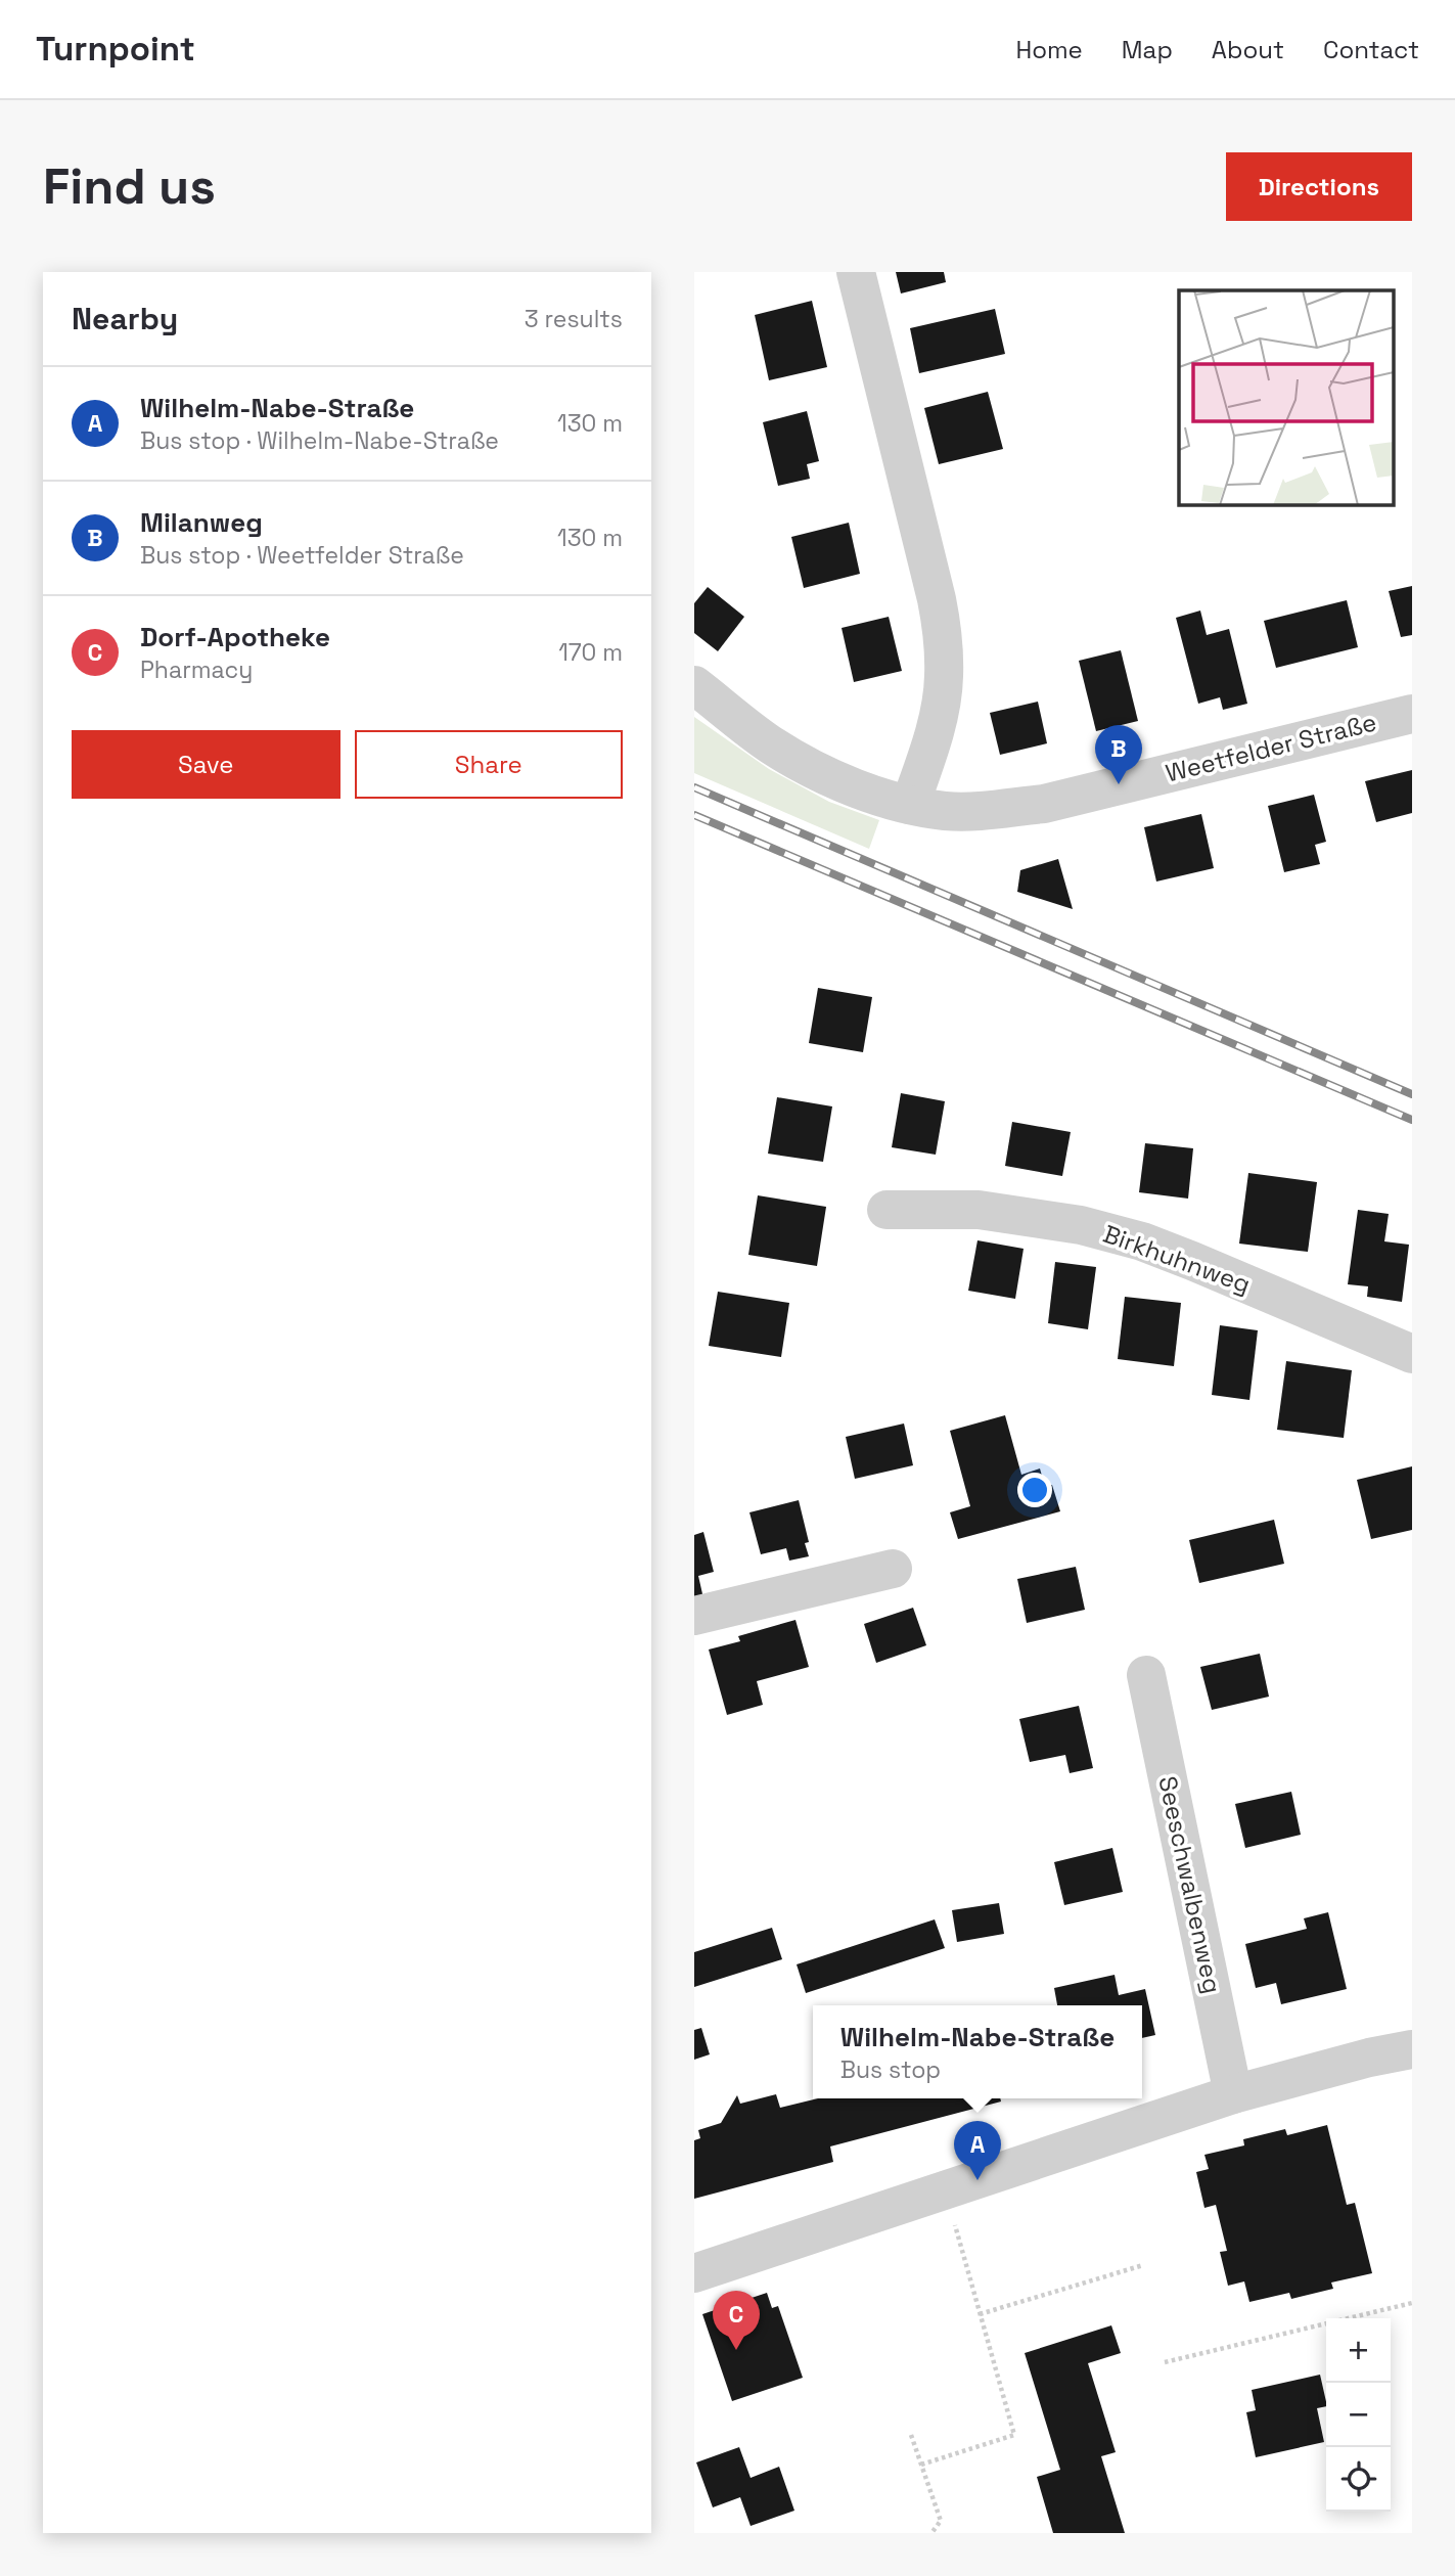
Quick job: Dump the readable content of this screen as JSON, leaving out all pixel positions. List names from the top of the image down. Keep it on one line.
{"streets":{"street":["Weetfelder Straße","Birkhuhnweg","Seeschwalbenweg"]},"page":{"header":"Turnpoint","nav":["Home","Map","About","Contact"],"buttons":["Directions",["Save","Share"]],"title":"Find us","heading":["Nearby","3 results"],"list":[{"mark":"A","name":"Wilhelm-Nabe-Straße","note":"Bus stop · Wilhelm-Nabe-Straße","value":"130 m"},{"mark":"B","name":"Milanweg","note":"Bus stop · Weetfelder Straße","value":"130 m"},{"mark":"C","name":"Dorf-Apotheke","note":"Pharmacy","value":"170 m"}],"pins":["B","A","C"],"popup":["Wilhelm-Nabe-Straße","Bus stop"],"map_buttons":["+","−"]}}
